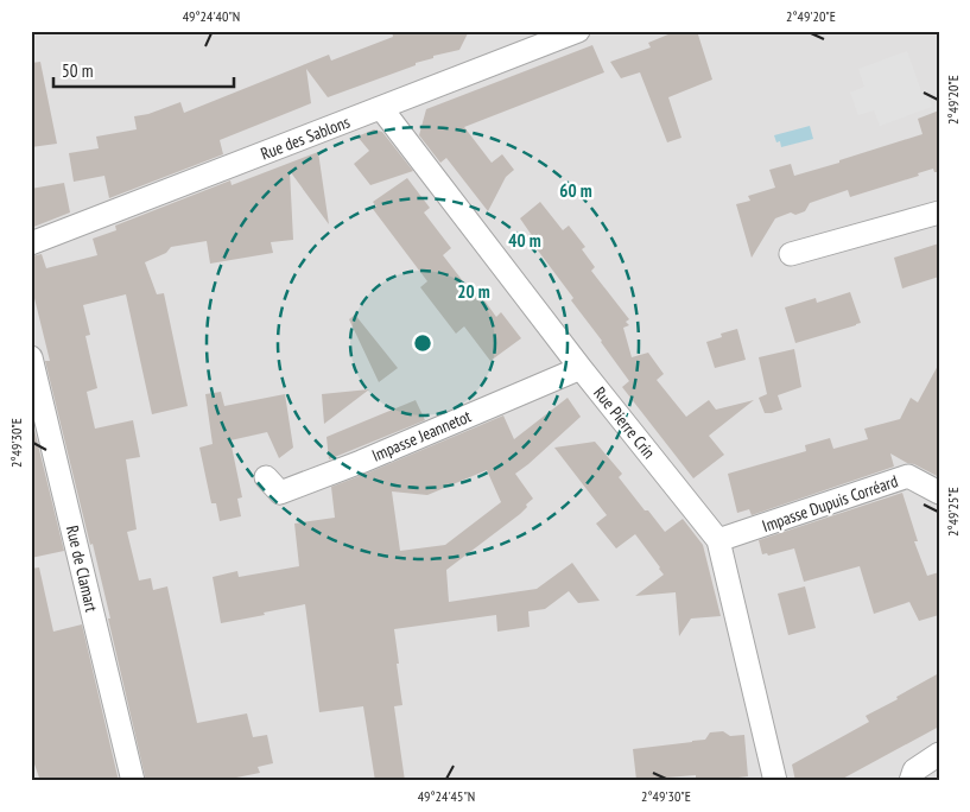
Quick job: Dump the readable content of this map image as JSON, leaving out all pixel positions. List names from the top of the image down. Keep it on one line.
{"streets":{"street":["Rue des Sablons","Rue Pierre Crin","Impasse Jeannetot","Impasse Dupuis Corréard","Rue de Clamart"]},"crossings":[["Rue des Sablons","Rue Pierre Crin"],["Rue Pierre Crin","Impasse Jeannetot"],["Rue Pierre Crin","Impasse Dupuis Corréard"]],"scale_bar":"50 m","coordinates":["49°24'40\"N","2°49'20\"E","2°49'30\"E","2°49'25\"E","49°24'45\"N"],"rings":["60 m","40 m","20 m"]}
